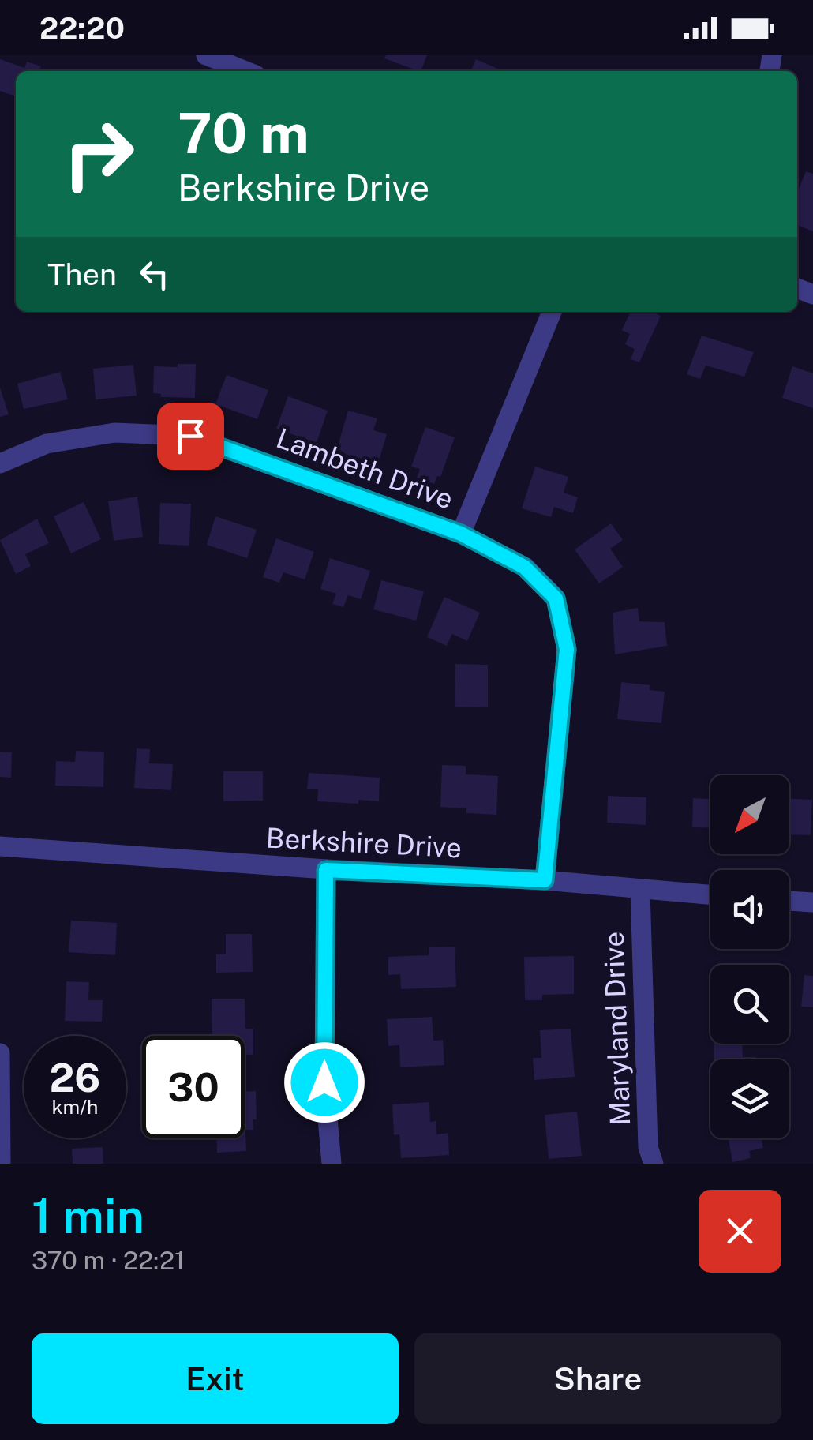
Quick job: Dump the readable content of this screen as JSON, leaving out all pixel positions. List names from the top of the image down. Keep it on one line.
{"streets":{"street":["Lambeth Drive","Berkshire Drive","Maryland Drive"]},"crossings":[["Lambeth Drive","Berkshire Drive"],["Berkshire Drive","Maryland Drive"]],"north":"bottom left","page":{"status":"22:20","turn":["70 m","Berkshire Drive"],"then":"Then","speed":"26 km/h","limit":"30","heading":["1 min","370 m · 22:21"],"buttons":["Exit","Share"]}}
